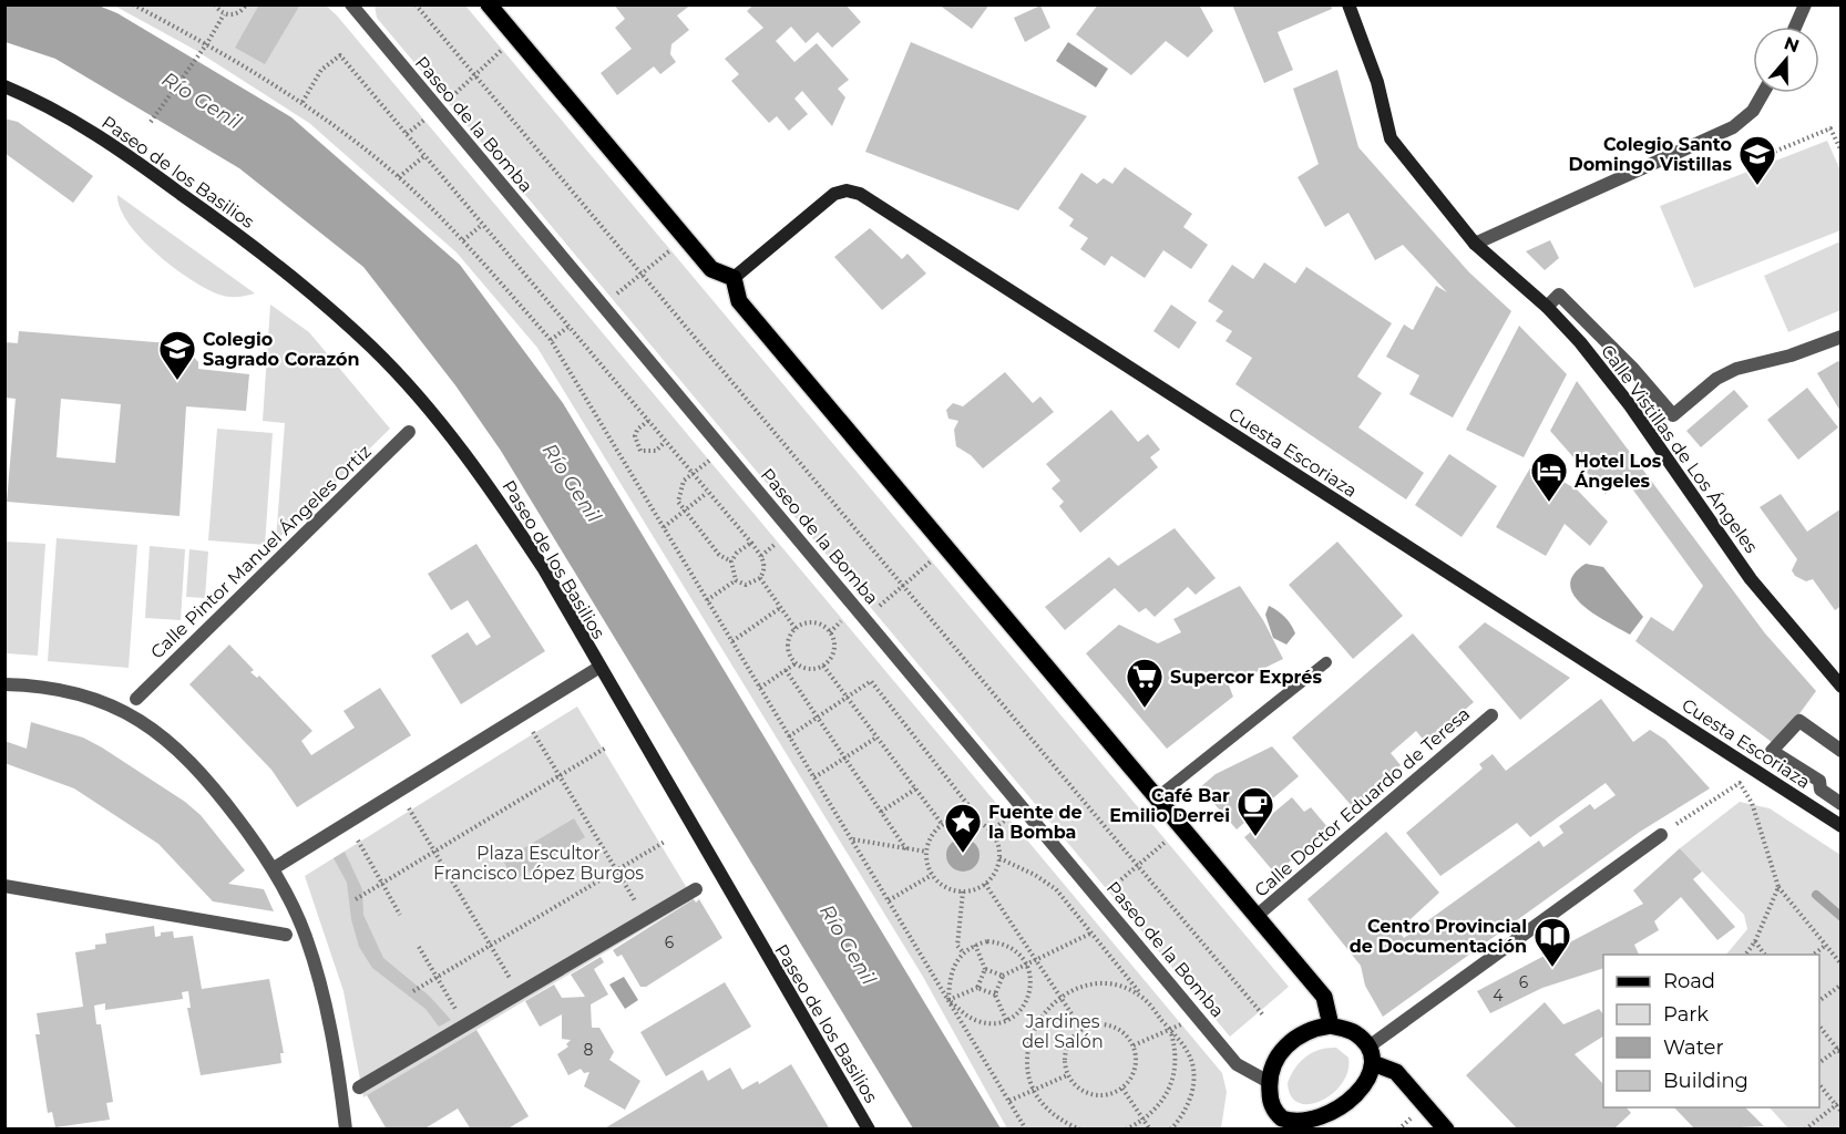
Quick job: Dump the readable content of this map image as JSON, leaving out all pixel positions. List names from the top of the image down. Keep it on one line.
{"streets":{"main road":["Paseo de los Basilios","Calle Vistillas de Los Ángeles","Cuesta Escoriaza"],"street":["Paseo de la Bomba","Calle Pintor Manuel Ángeles Ortiz","Calle Doctor Eduardo de Teresa"]},"water":["Río Genil"],"parks":["Plaza Escultor Francisco López Burgos","Jardines del Salón"],"places":{"school or university":["Colegio Santo Domingo Vistillas","Colegio Sagrado Corazón"],"hotel":["Hotel Los Ángeles"],"supermarket":["Supercor Exprés"],"cafe":["Café Bar Emilio Derrei"],"place":["Fuente de la Bomba"],"library":["Centro Provincial de Documentación"]},"house_numbers":["6","6","4","8"],"legend":["Road","Park","Water","Building"],"north":"top"}
